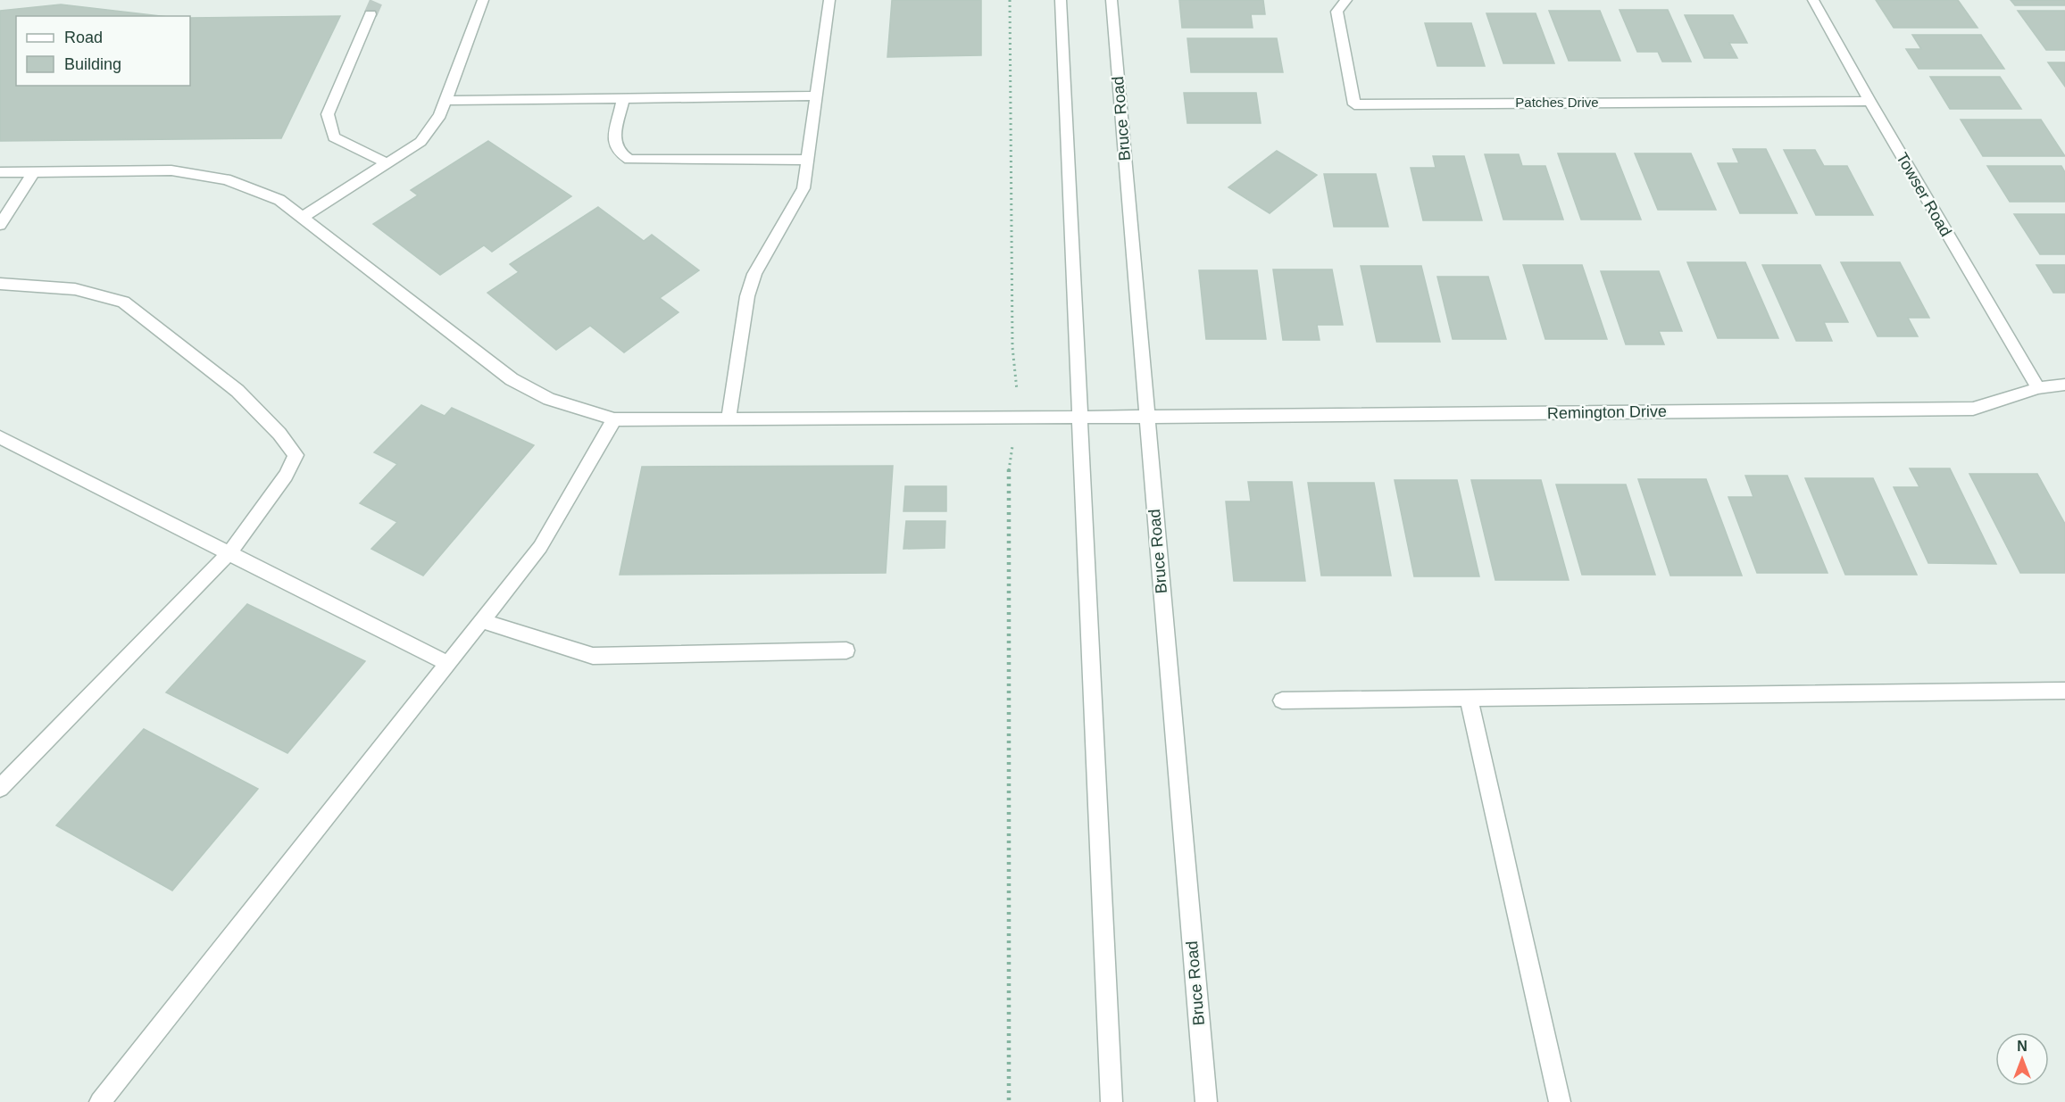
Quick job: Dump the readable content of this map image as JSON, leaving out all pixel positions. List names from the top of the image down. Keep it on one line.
{"streets":{"street":["Patches Drive","Bruce Road","Towser Road","Remington Drive"]},"crossings":[["Patches Drive","Towser Road"],["Bruce Road","Remington Drive"],["Towser Road","Remington Drive"]],"legend":["Road","Building"],"north":"top"}
